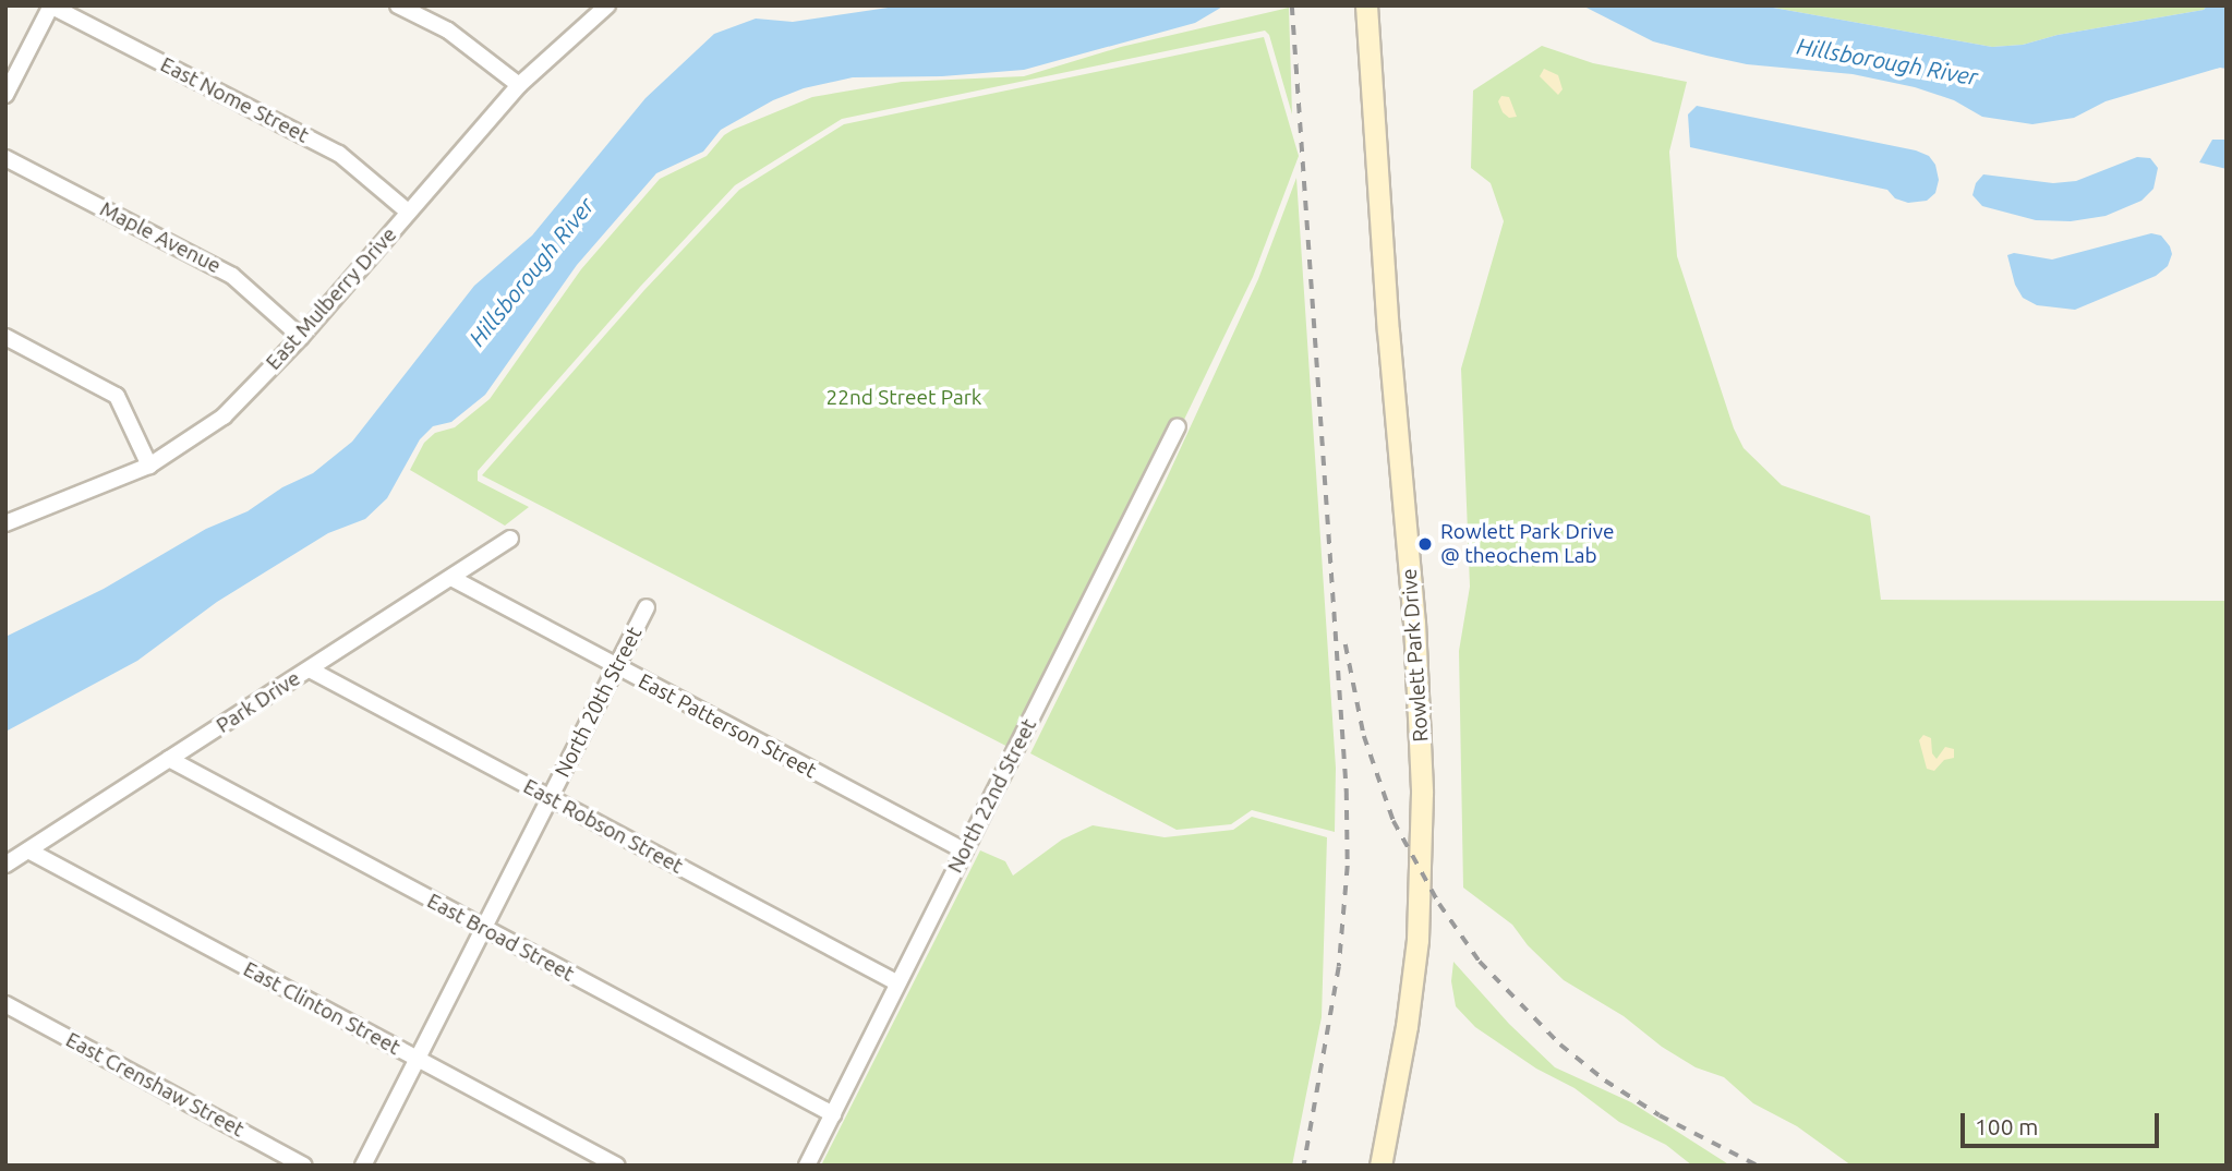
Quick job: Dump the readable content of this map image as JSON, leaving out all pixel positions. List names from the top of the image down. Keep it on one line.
{"streets":{"street":["East Nome Street","Maple Avenue","East Mulberry Drive","Rowlett Park Drive","Park Drive","North 20th Street","East Patterson Street","North 22nd Street","East Robson Street","East Broad Street","East Clinton Street","East Crenshaw Street"]},"crossings":[["East Nome Street","East Mulberry Drive"],["Maple Avenue","East Mulberry Drive"],["Park Drive","East Patterson Street"],["Park Drive","East Robson Street"],["Park Drive","East Broad Street"],["Park Drive","East Clinton Street"],["North 20th Street","East Patterson Street"],["North 20th Street","East Robson Street"],["North 20th Street","East Broad Street"],["North 20th Street","East Clinton Street"],["East Patterson Street","North 22nd Street"],["North 22nd Street","East Robson Street"],["North 22nd Street","East Broad Street"]],"water":["Hillsborough River"],"parks":["22nd Street Park"],"places":["Rowlett Park Drive @ theochem Lab"],"scale_bar":"100 m"}
